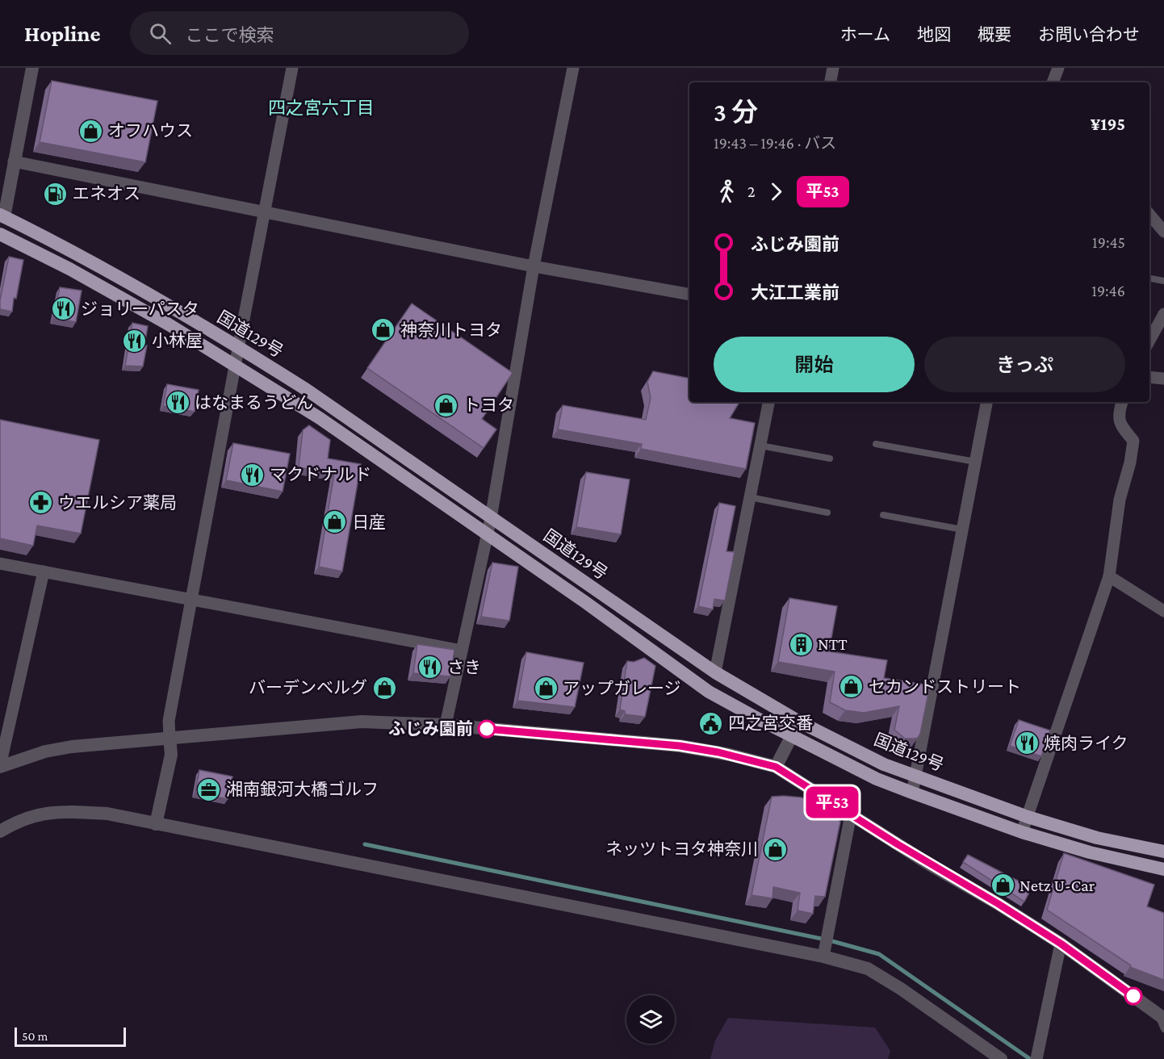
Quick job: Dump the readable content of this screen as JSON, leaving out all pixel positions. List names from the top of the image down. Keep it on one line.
{"streets":{"highway":["国道129号"]},"districts":["四之宮六丁目"],"places":{"shop":["オフハウス","神奈川トヨタ","トヨタ","日産","セカンドストリート","バーデンベルグ","アップガレージ","ネッツトヨタ神奈川","Netz U-Car"],"fuel station":["エネオス"],"restaurant":["ジョリーパスタ","小林屋","はなまるうどん","マクドナルド","さき","焼肉ライク"],"pharmacy":["ウエルシア薬局"],"building":["NTT"],"public building":["四之宮交番"],"other":["ふじみ園前"],"office":["湘南銀河大橋ゴルフ"]},"lines":["bus line 平53"],"scale_bar":"50 m","page":{"header":"Hopline","search":"ここで検索","nav":["ホーム","地図","概要","お問い合わせ"],"on_map":"平53","heading":["3 分","19:43 – 19:46 · バス","¥195"],"legs":["2","平53"],"list":[{"name":"ふじみ園前","value":"19:45"},{"name":"大江工業前","value":"19:46"}],"buttons":["開始","きっぷ"],"scale":"50 m"}}
